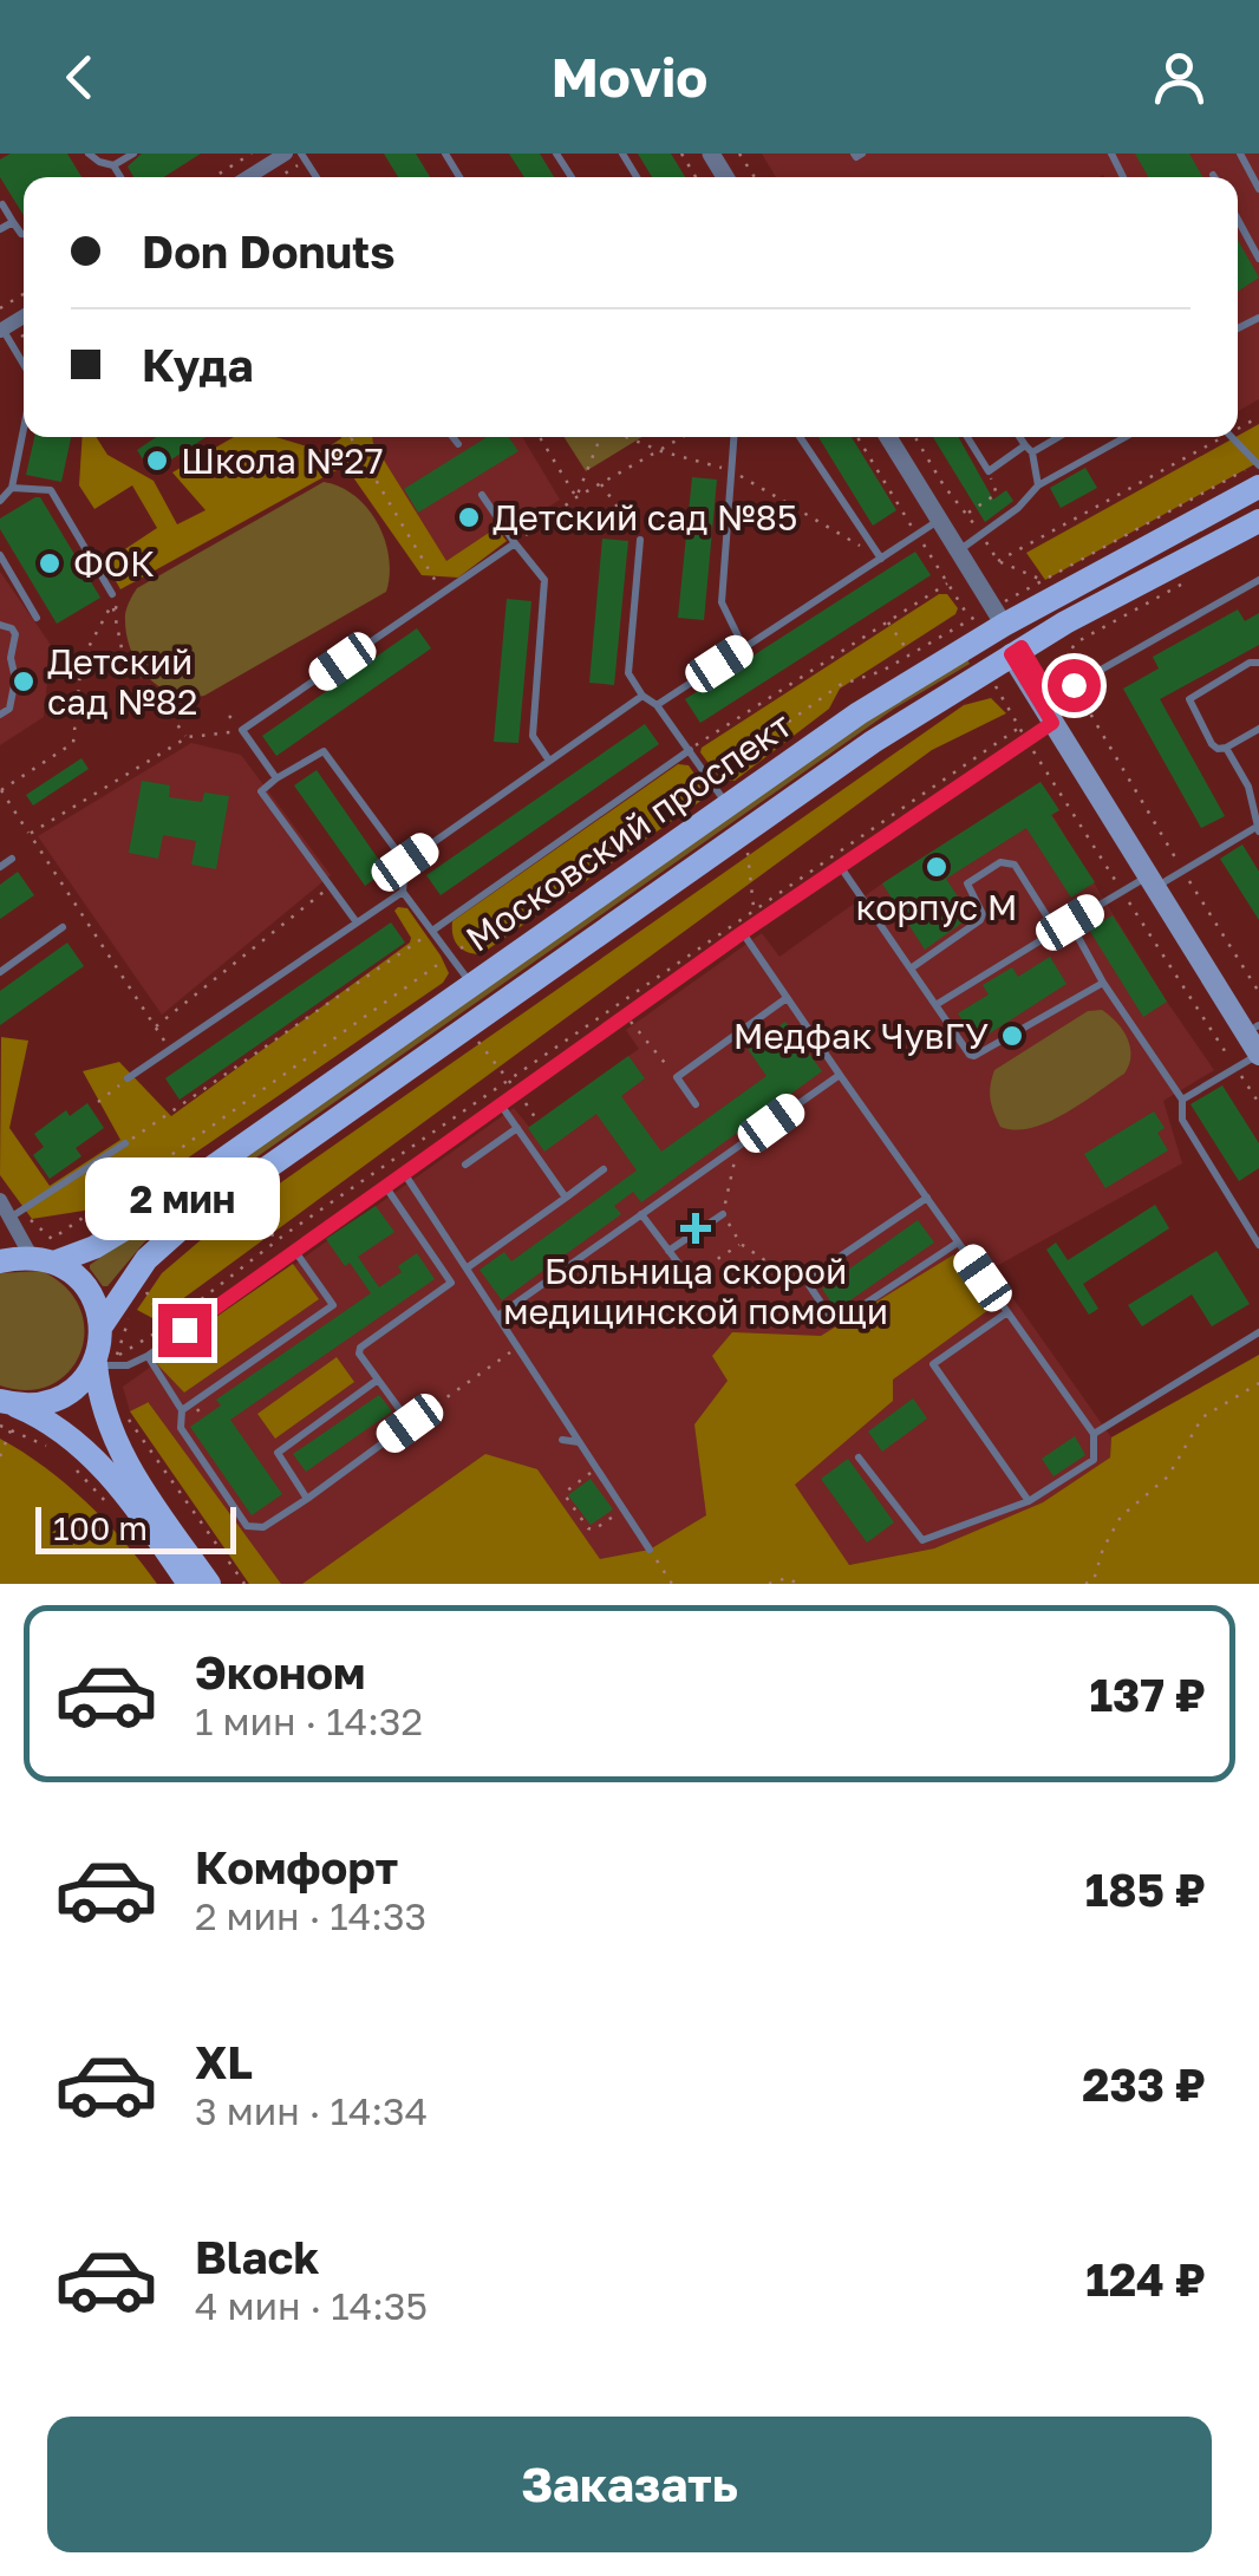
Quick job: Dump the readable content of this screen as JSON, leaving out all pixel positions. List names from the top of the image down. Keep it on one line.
{"streets":{"main road":["Московский проспект"]},"places":{"other":["Школа №27","Детский сад №85","ФОК","Детский сад №82","корпус М","Медфак ЧувГУ"],"health":["Больница скорой медицинской помощи"]},"scale_bar":"100 m","page":{"header":"Movio","banner":["Don Donuts","Куда"],"bubble":"2 мин","scale":"100 m","list":[{"name":"Эконом","note":"1 мин · 14:32","value":"137 ₽"},{"name":"Комфорт","note":"2 мин · 14:33","value":"185 ₽"},{"name":"XL","note":"3 мин · 14:34","value":"233 ₽"},{"name":"Black","note":"4 мин · 14:35","value":"124 ₽"}],"buttons":"Заказать"}}
